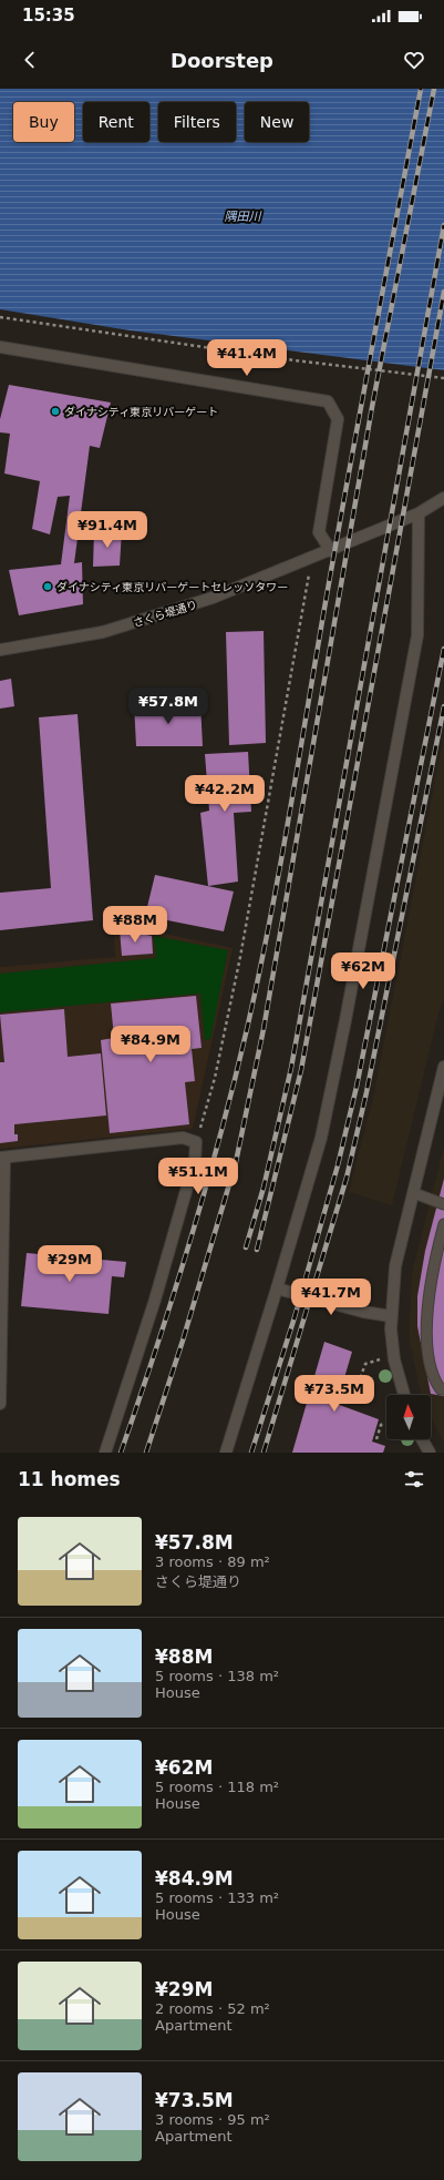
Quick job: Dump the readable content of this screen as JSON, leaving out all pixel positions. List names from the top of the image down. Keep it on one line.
{"streets":{"street":["さくら堤通り"]},"water":["隅田川"],"places":["ダイナシティ東京リバーゲート","ダイナシティ東京リバーゲートセレッソタワー"],"north":"top","page":{"status":"15:35","header":"Doorstep","chip":["Buy","Rent","Filters","New"],"price":["¥41.4M","¥91.4M","¥57.8M","¥42.2M","¥88M","¥62M","¥84.9M","¥51.1M","¥29M","¥41.7M","¥73.5M"],"heading":"11 homes","list":[{"name":"¥57.8M","note":"3 rooms · 89 m² · さくら堤通り"},{"name":"¥88M","note":"5 rooms · 138 m² · House"},{"name":"¥62M","note":"5 rooms · 118 m² · House"},{"name":"¥84.9M","note":"5 rooms · 133 m² · House"},{"name":"¥29M","note":"2 rooms · 52 m² · Apartment"},{"name":"¥73.5M","note":"3 rooms · 95 m² · Apartment"}]}}
